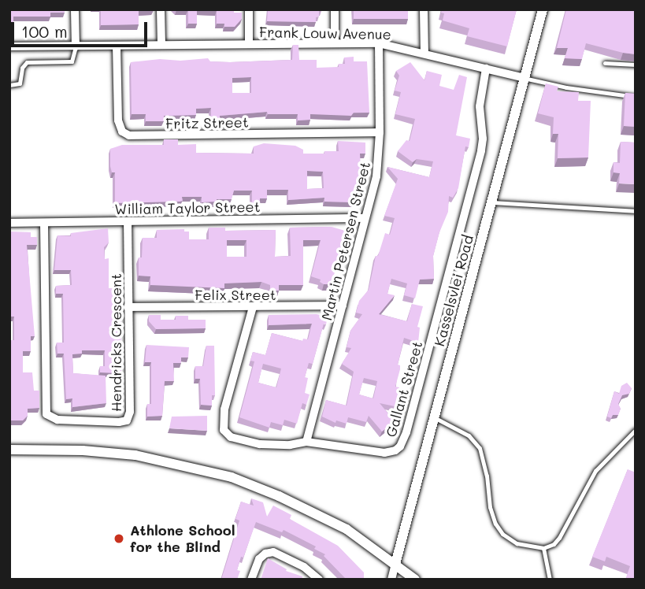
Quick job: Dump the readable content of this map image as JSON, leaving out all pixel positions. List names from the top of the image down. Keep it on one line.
{"streets":{"street":["Frank Louw Avenue","Fritz Street","William Taylor Street","Martin Petersen Street","Kasselsvlei Road","Felix Street","Hendricks Crescent","Gallant Street"]},"crossings":[["Frank Louw Avenue","Fritz Street"],["Frank Louw Avenue","Martin Petersen Street"],["Frank Louw Avenue","Kasselsvlei Road"],["Frank Louw Avenue","Gallant Street"],["Fritz Street","Martin Petersen Street"],["William Taylor Street","Martin Petersen Street"],["William Taylor Street","Hendricks Crescent"],["Martin Petersen Street","Felix Street"],["Martin Petersen Street","Gallant Street"],["Felix Street","Hendricks Crescent"],["Felix Street","Gallant Street"]],"places":["Athlone School for the Blind"],"scale_bar":"100 m"}
